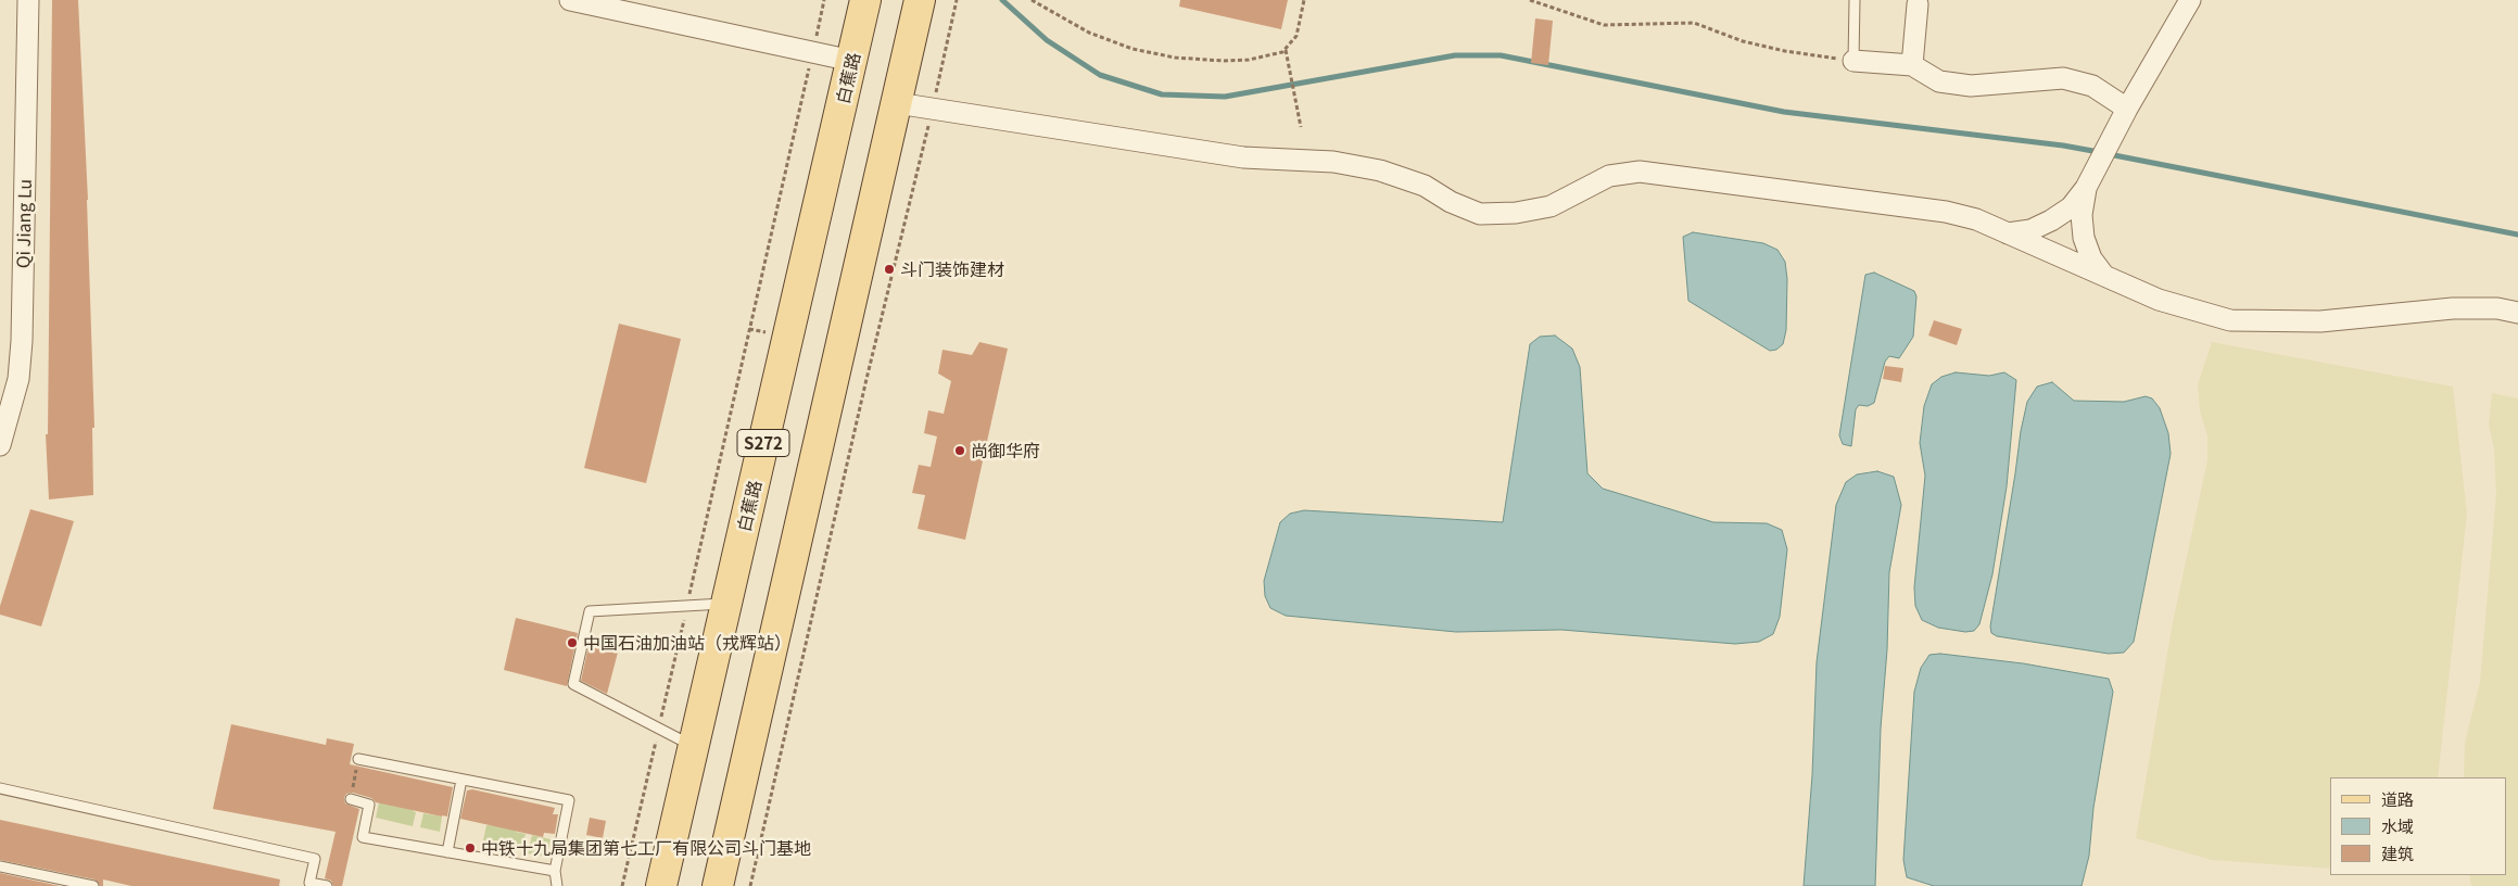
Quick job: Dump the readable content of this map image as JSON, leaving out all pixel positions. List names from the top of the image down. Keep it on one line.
{"streets":{"main road":["白蕉路","S272"],"street":["Qi Jiang Lu"]},"places":["斗门装饰建材","尚御华府","中国石油加油站（戎辉站）","中铁十九局集团第七工厂有限公司斗门基地"],"legend":["道路","水域","建筑"]}
